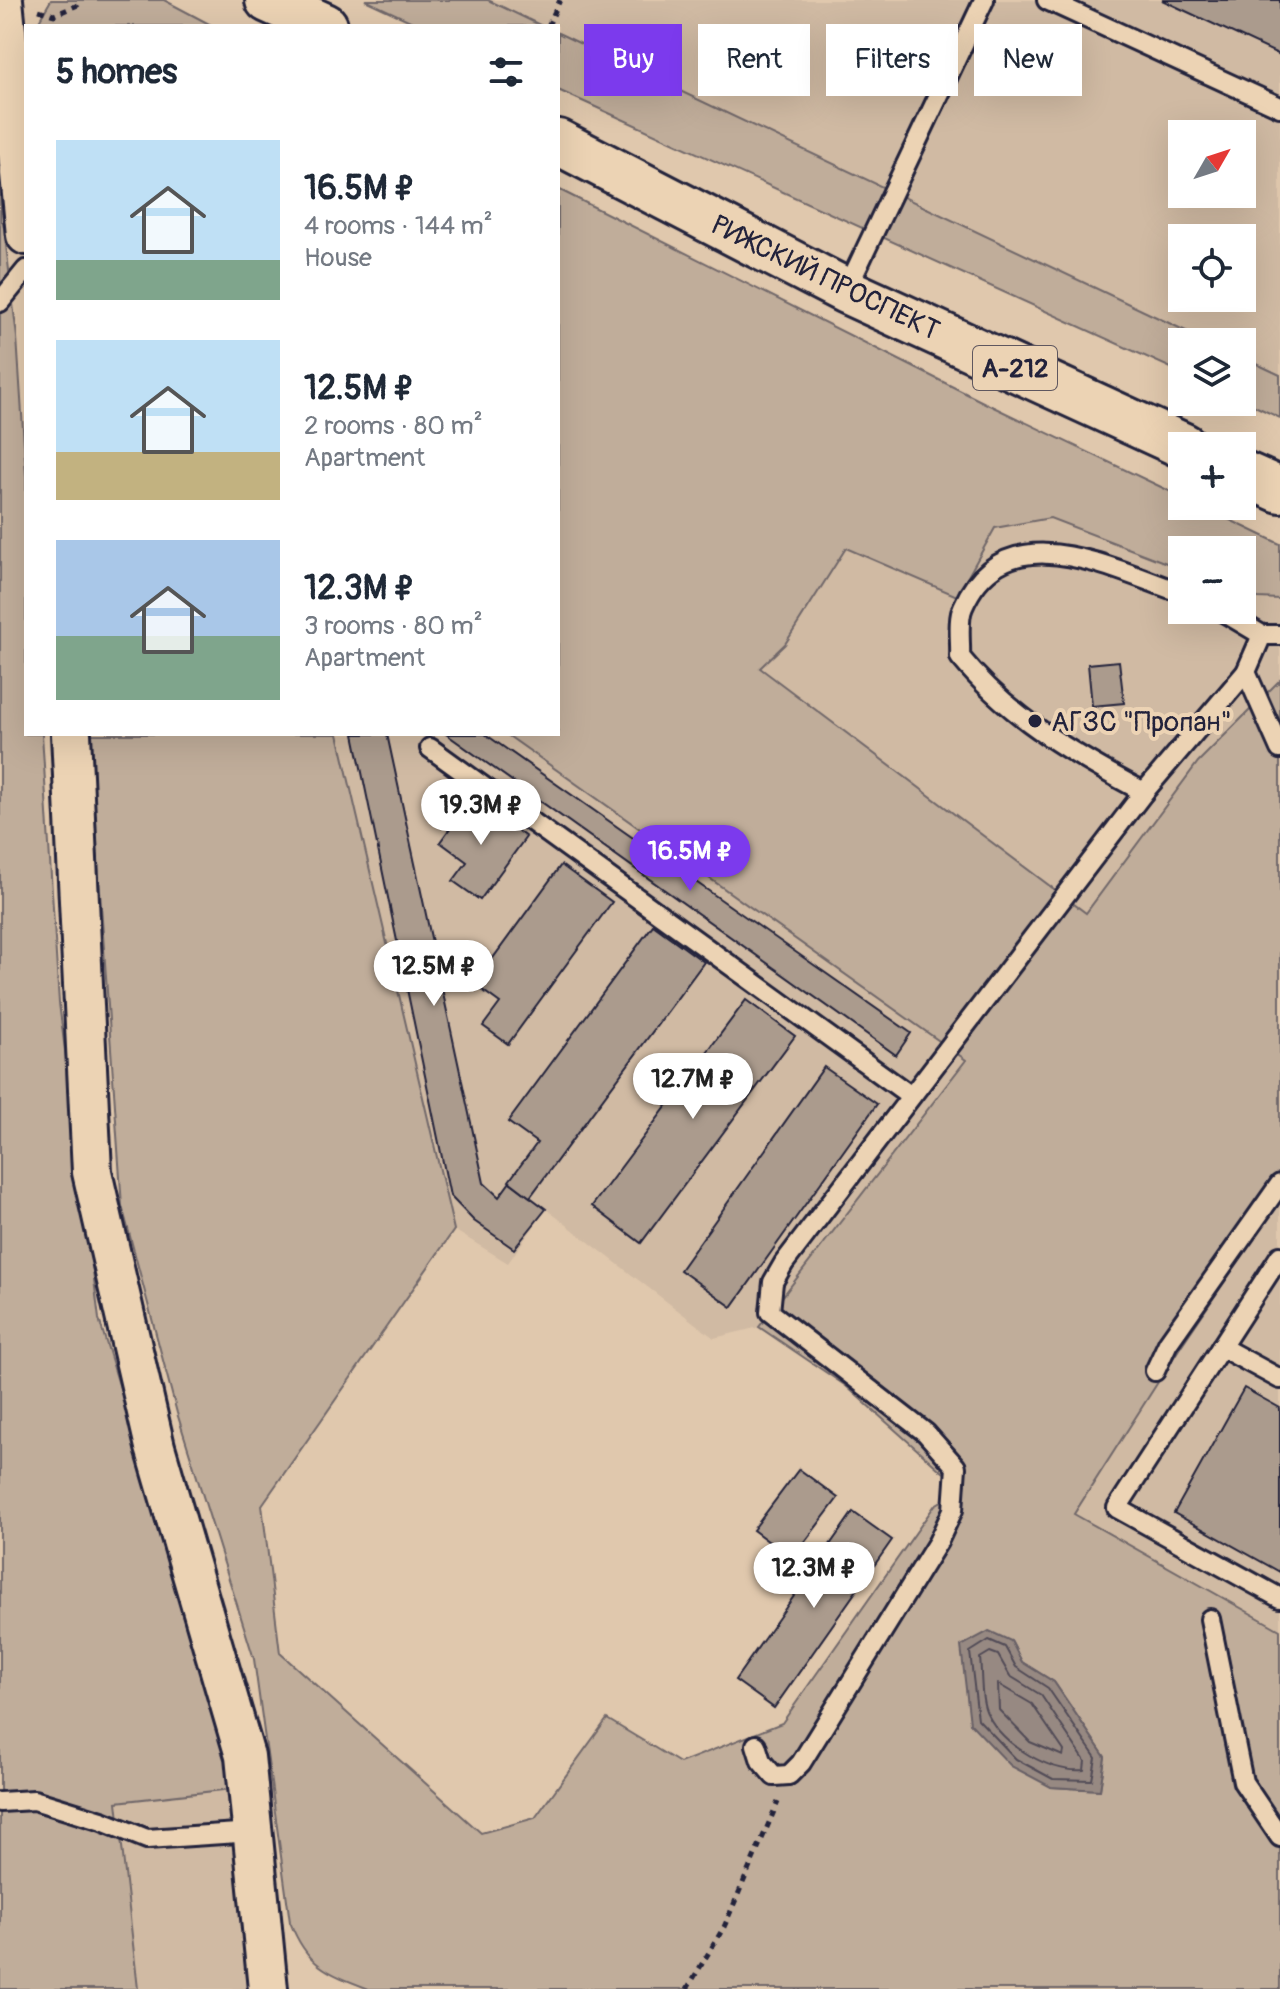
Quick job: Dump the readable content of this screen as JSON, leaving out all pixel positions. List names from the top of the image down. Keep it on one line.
{"streets":{"highway":["РИЖСКИЙ ПРОСПЕКТ","А-212"]},"places":["АГЗС \"Пропан\""],"north":"top right","page":{"chip":["Buy","Rent","Filters","New"],"heading":"5 homes","map_buttons":["+","−"],"list":[{"name":"16.5M ₽","note":"4 rooms · 144 m² · House"},{"name":"12.5M ₽","note":"2 rooms · 80 m² · Apartment"},{"name":"12.3M ₽","note":"3 rooms · 80 m² · Apartment"}],"price":["19.3M ₽","16.5M ₽","12.5M ₽","12.7M ₽","12.3M ₽"]}}
